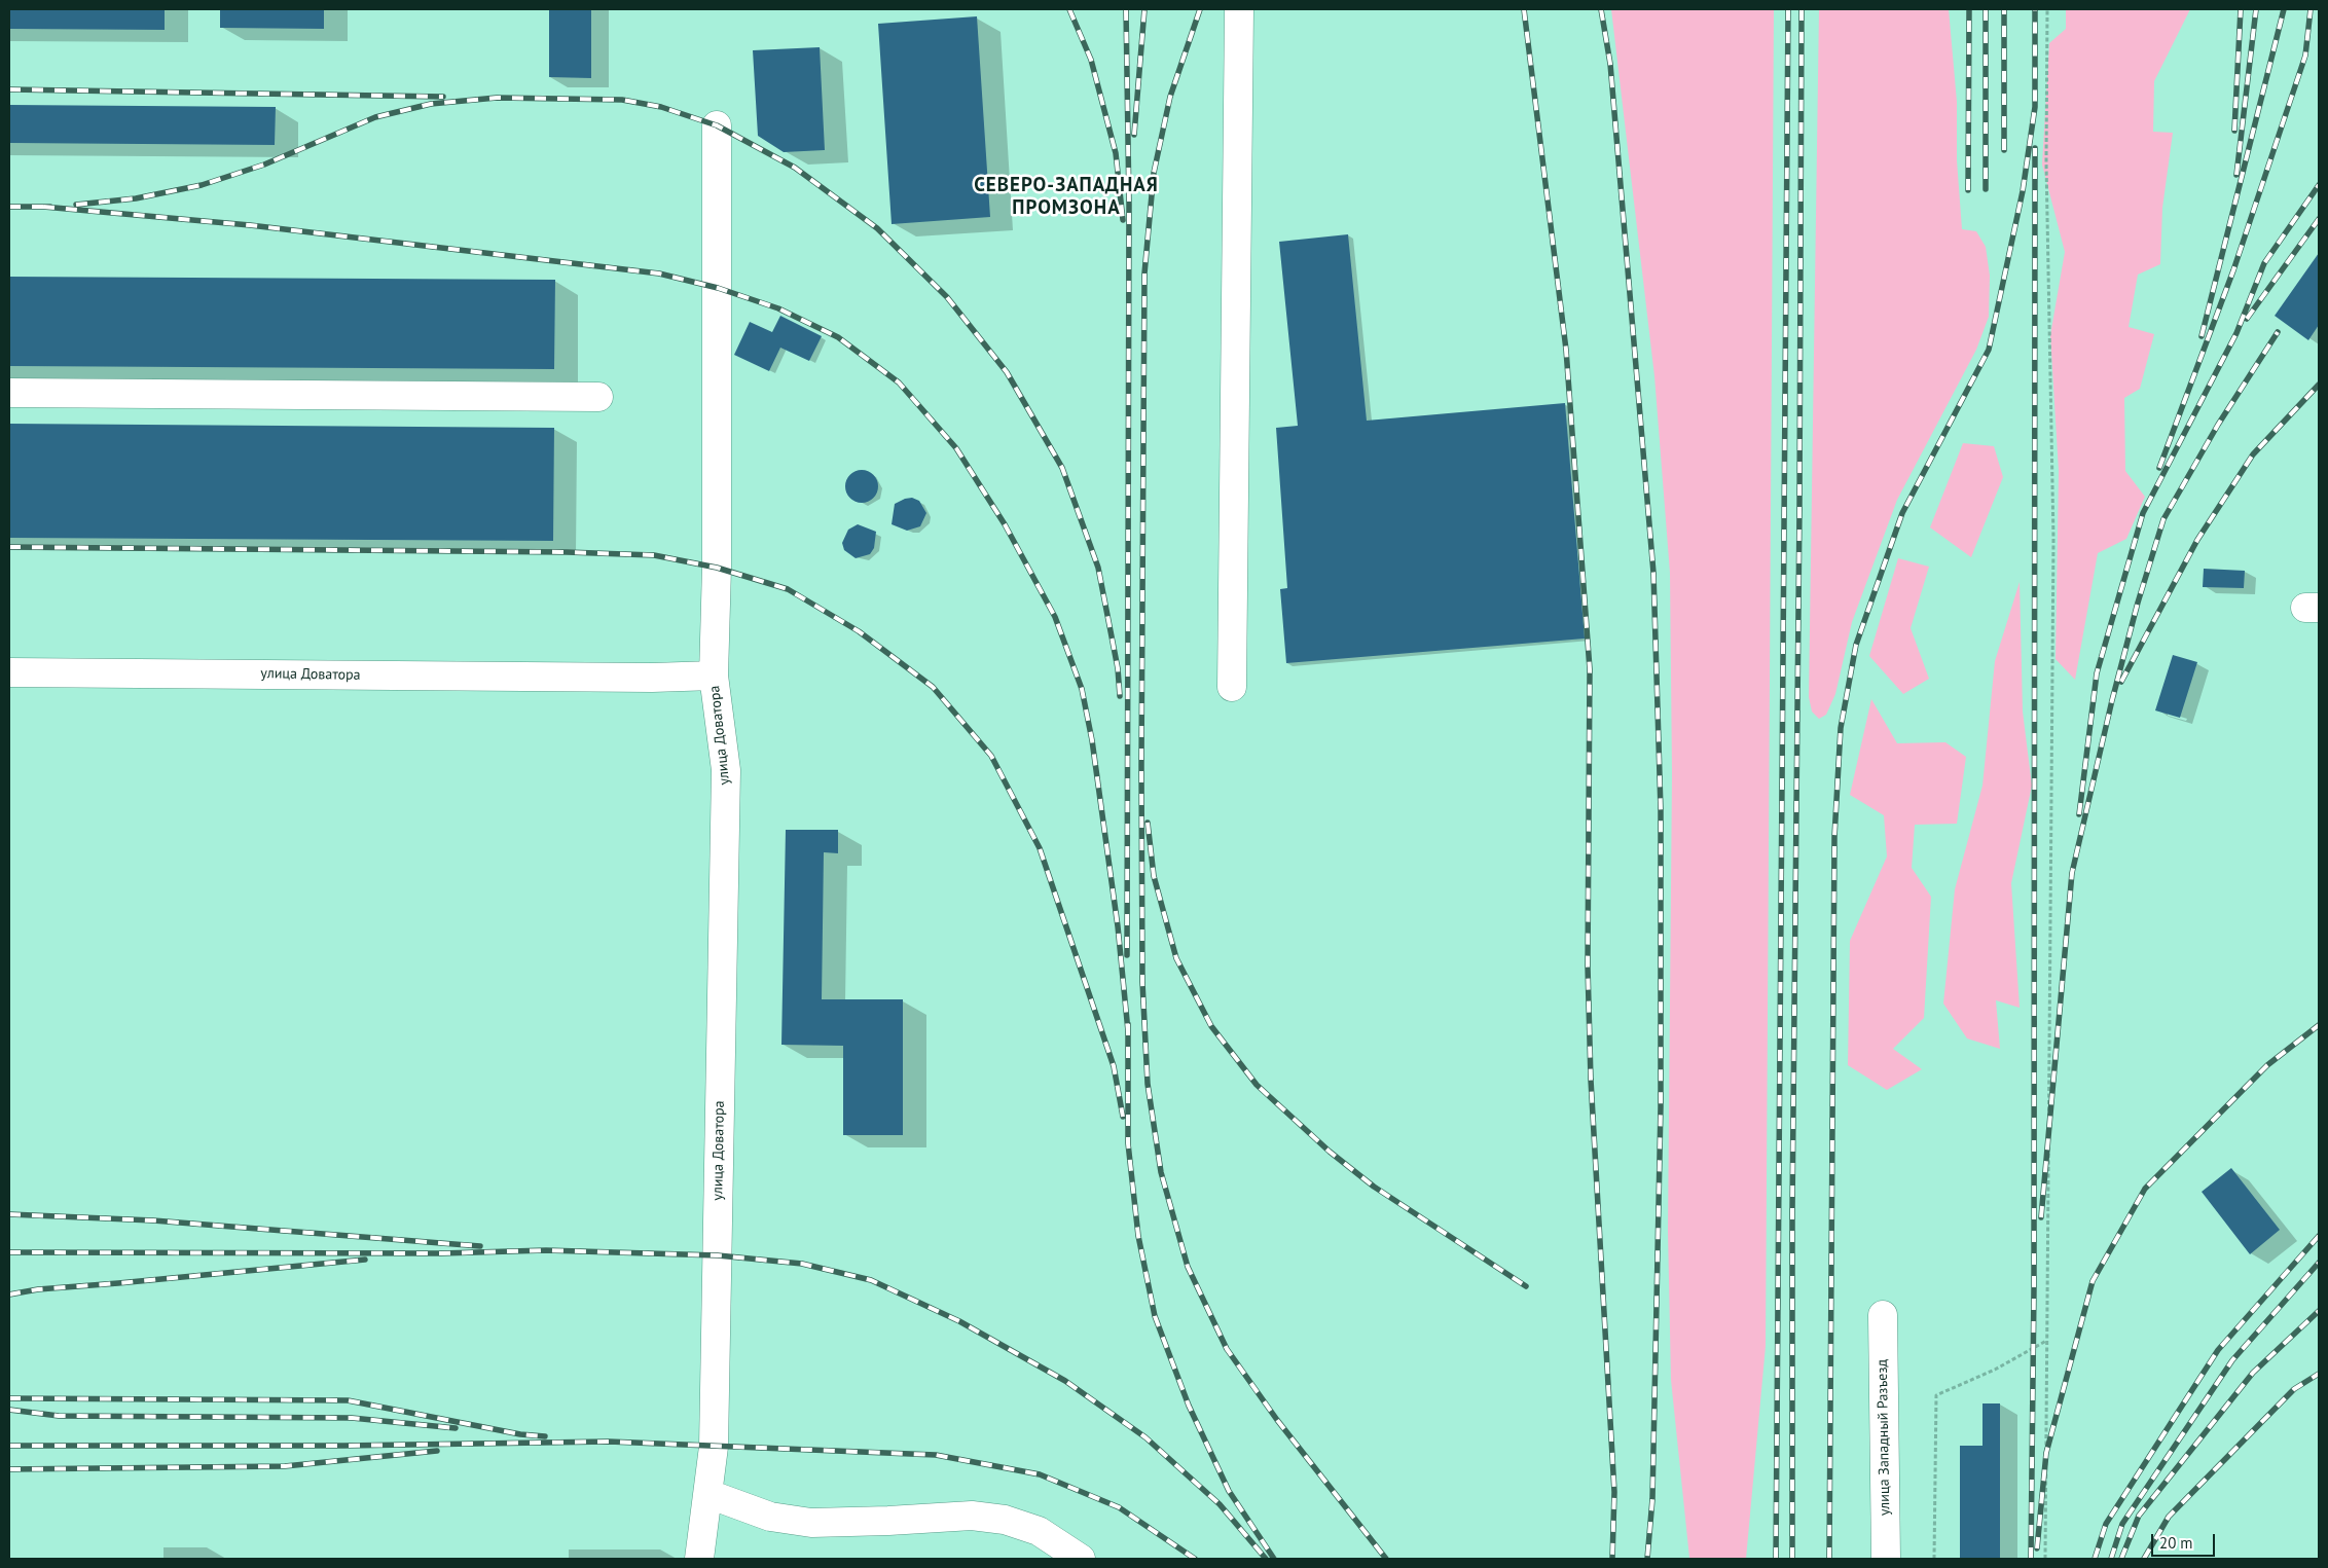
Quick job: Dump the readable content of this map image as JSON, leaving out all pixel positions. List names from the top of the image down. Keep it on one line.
{"streets":{"street":["улица Доватора","улица Западный Разъезд"]},"districts":["СЕВЕРО-ЗАПАДНАЯ ПРОМЗОНА"],"scale_bar":"20 m"}
